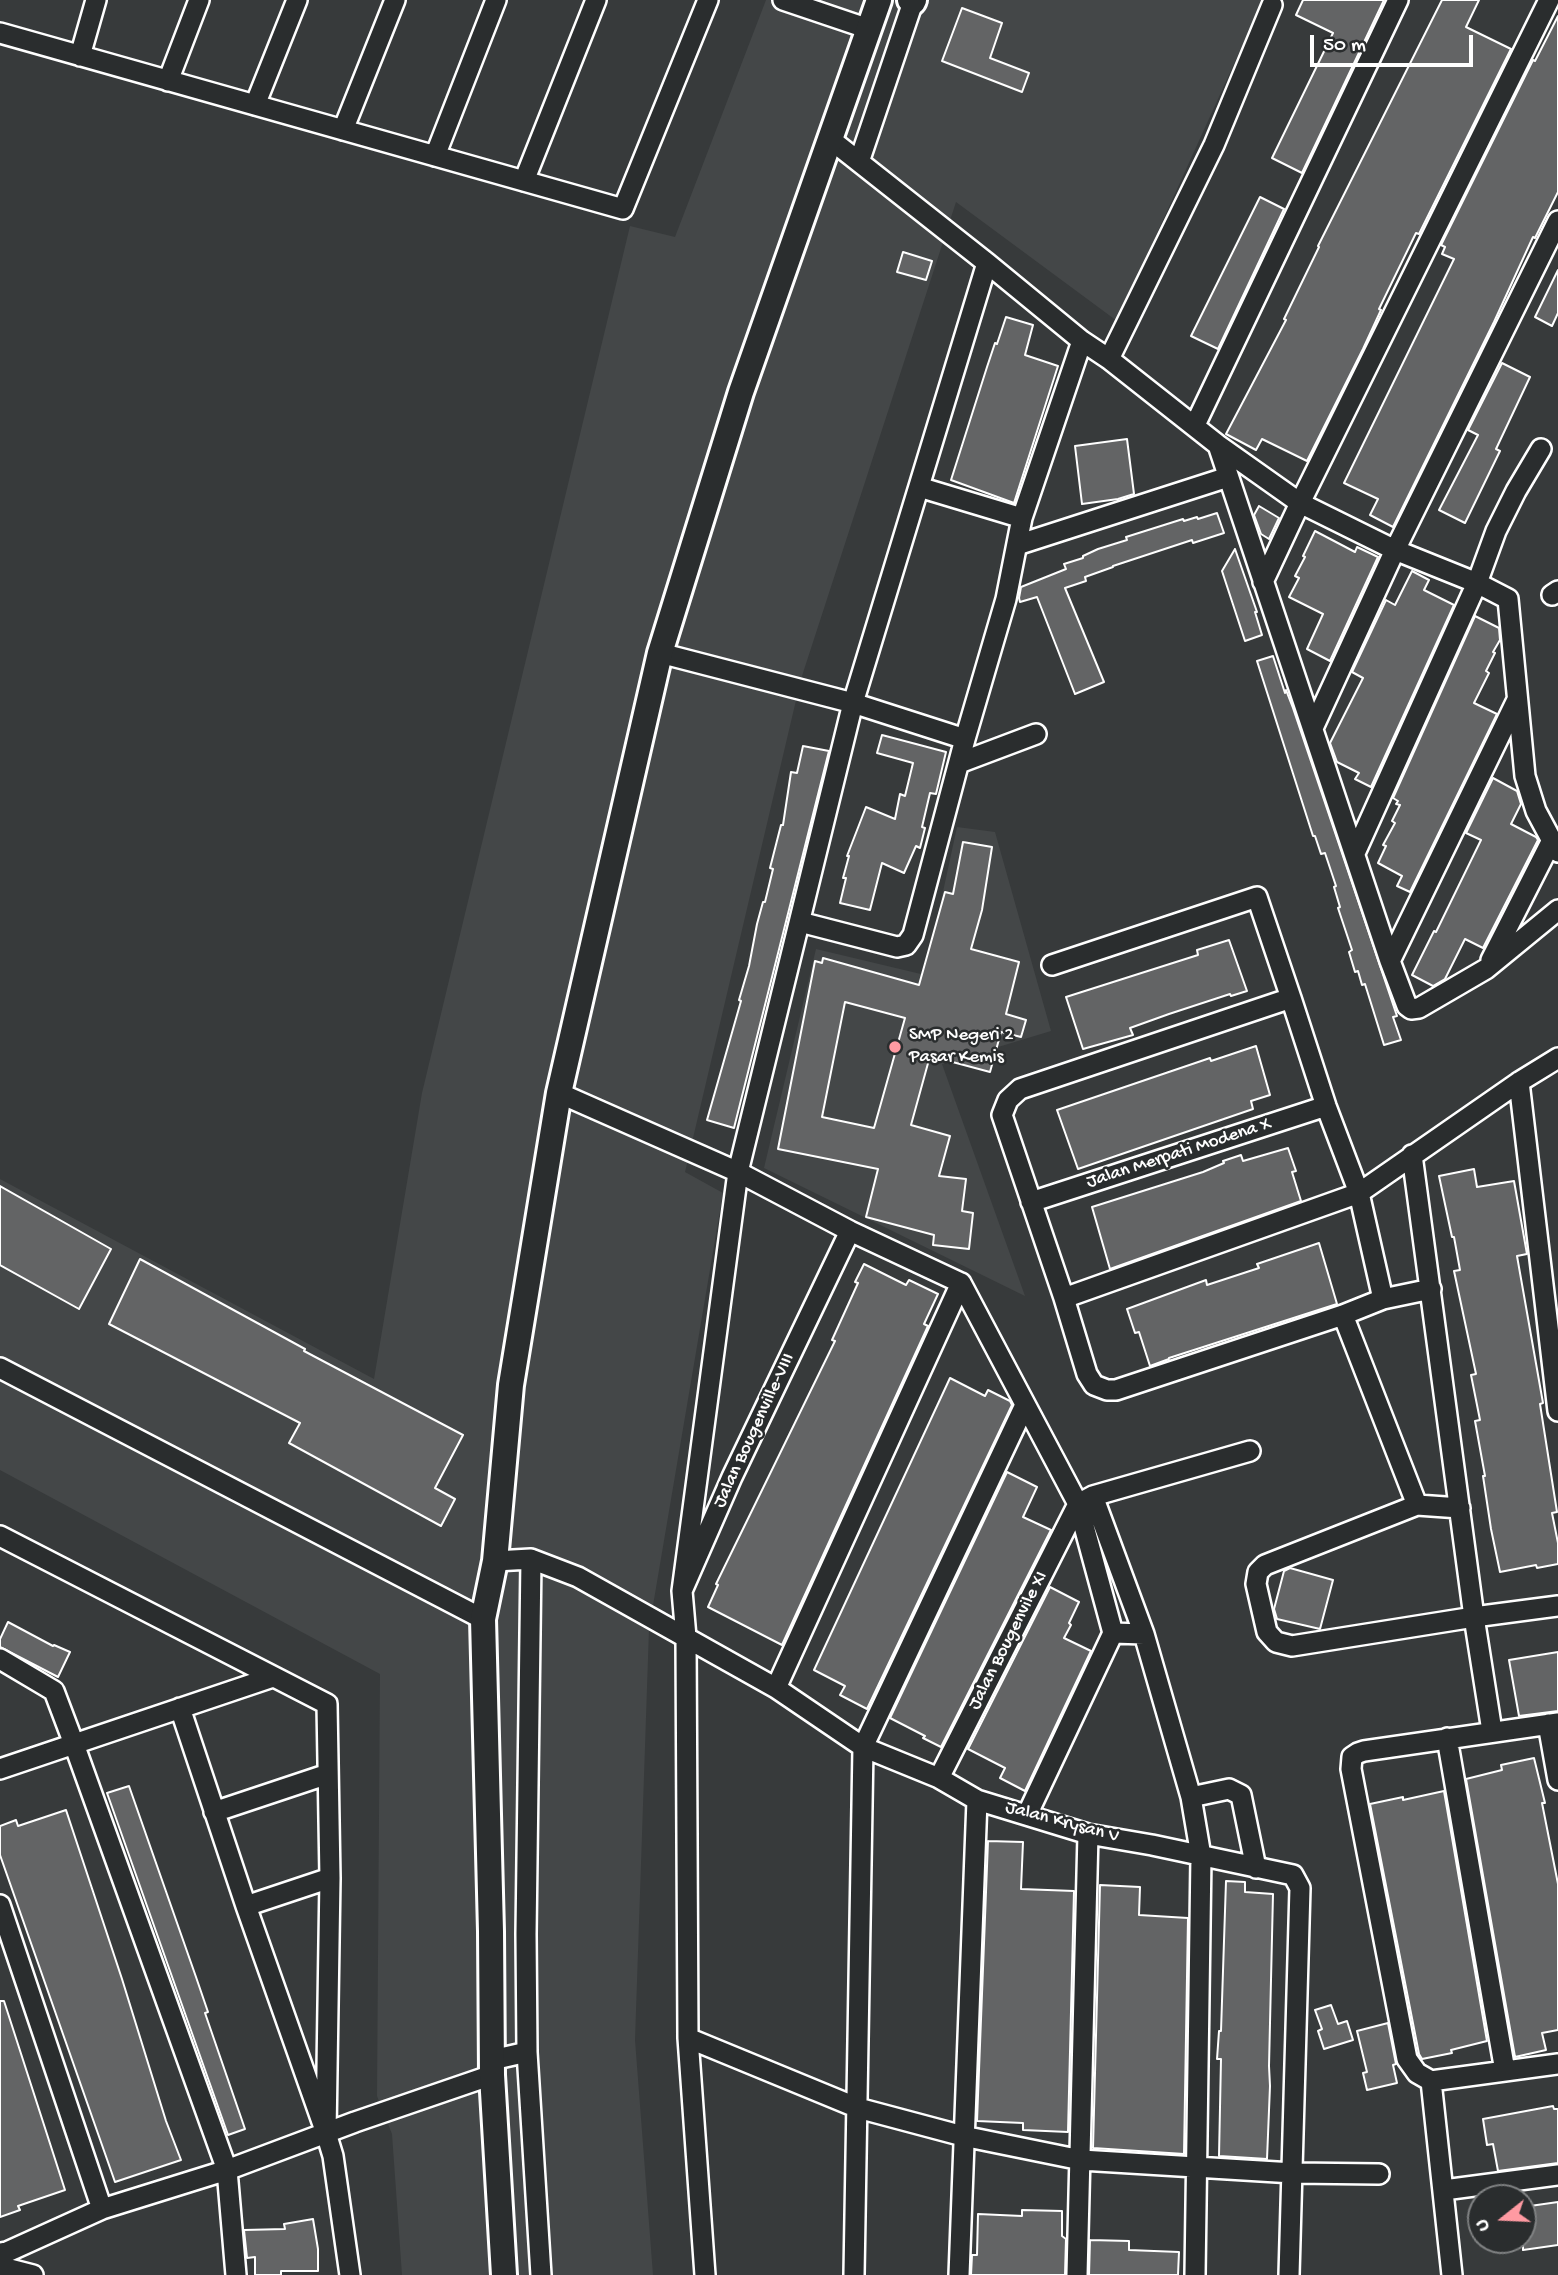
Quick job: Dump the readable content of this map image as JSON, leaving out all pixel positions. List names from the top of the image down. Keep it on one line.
{"streets":{"street":["Jalan Merpati Modena X","Jalan Bougenville-VIII","Jalan Bougenvile XI","Jalan Krysan V"]},"crossings":[["Jalan Bougenville-VIII","Jalan Krysan V"],["Jalan Bougenvile XI","Jalan Krysan V"]],"places":["SMP Negeri 2 Pasar Kemis"],"scale_bar":"50 m","north":"left"}
